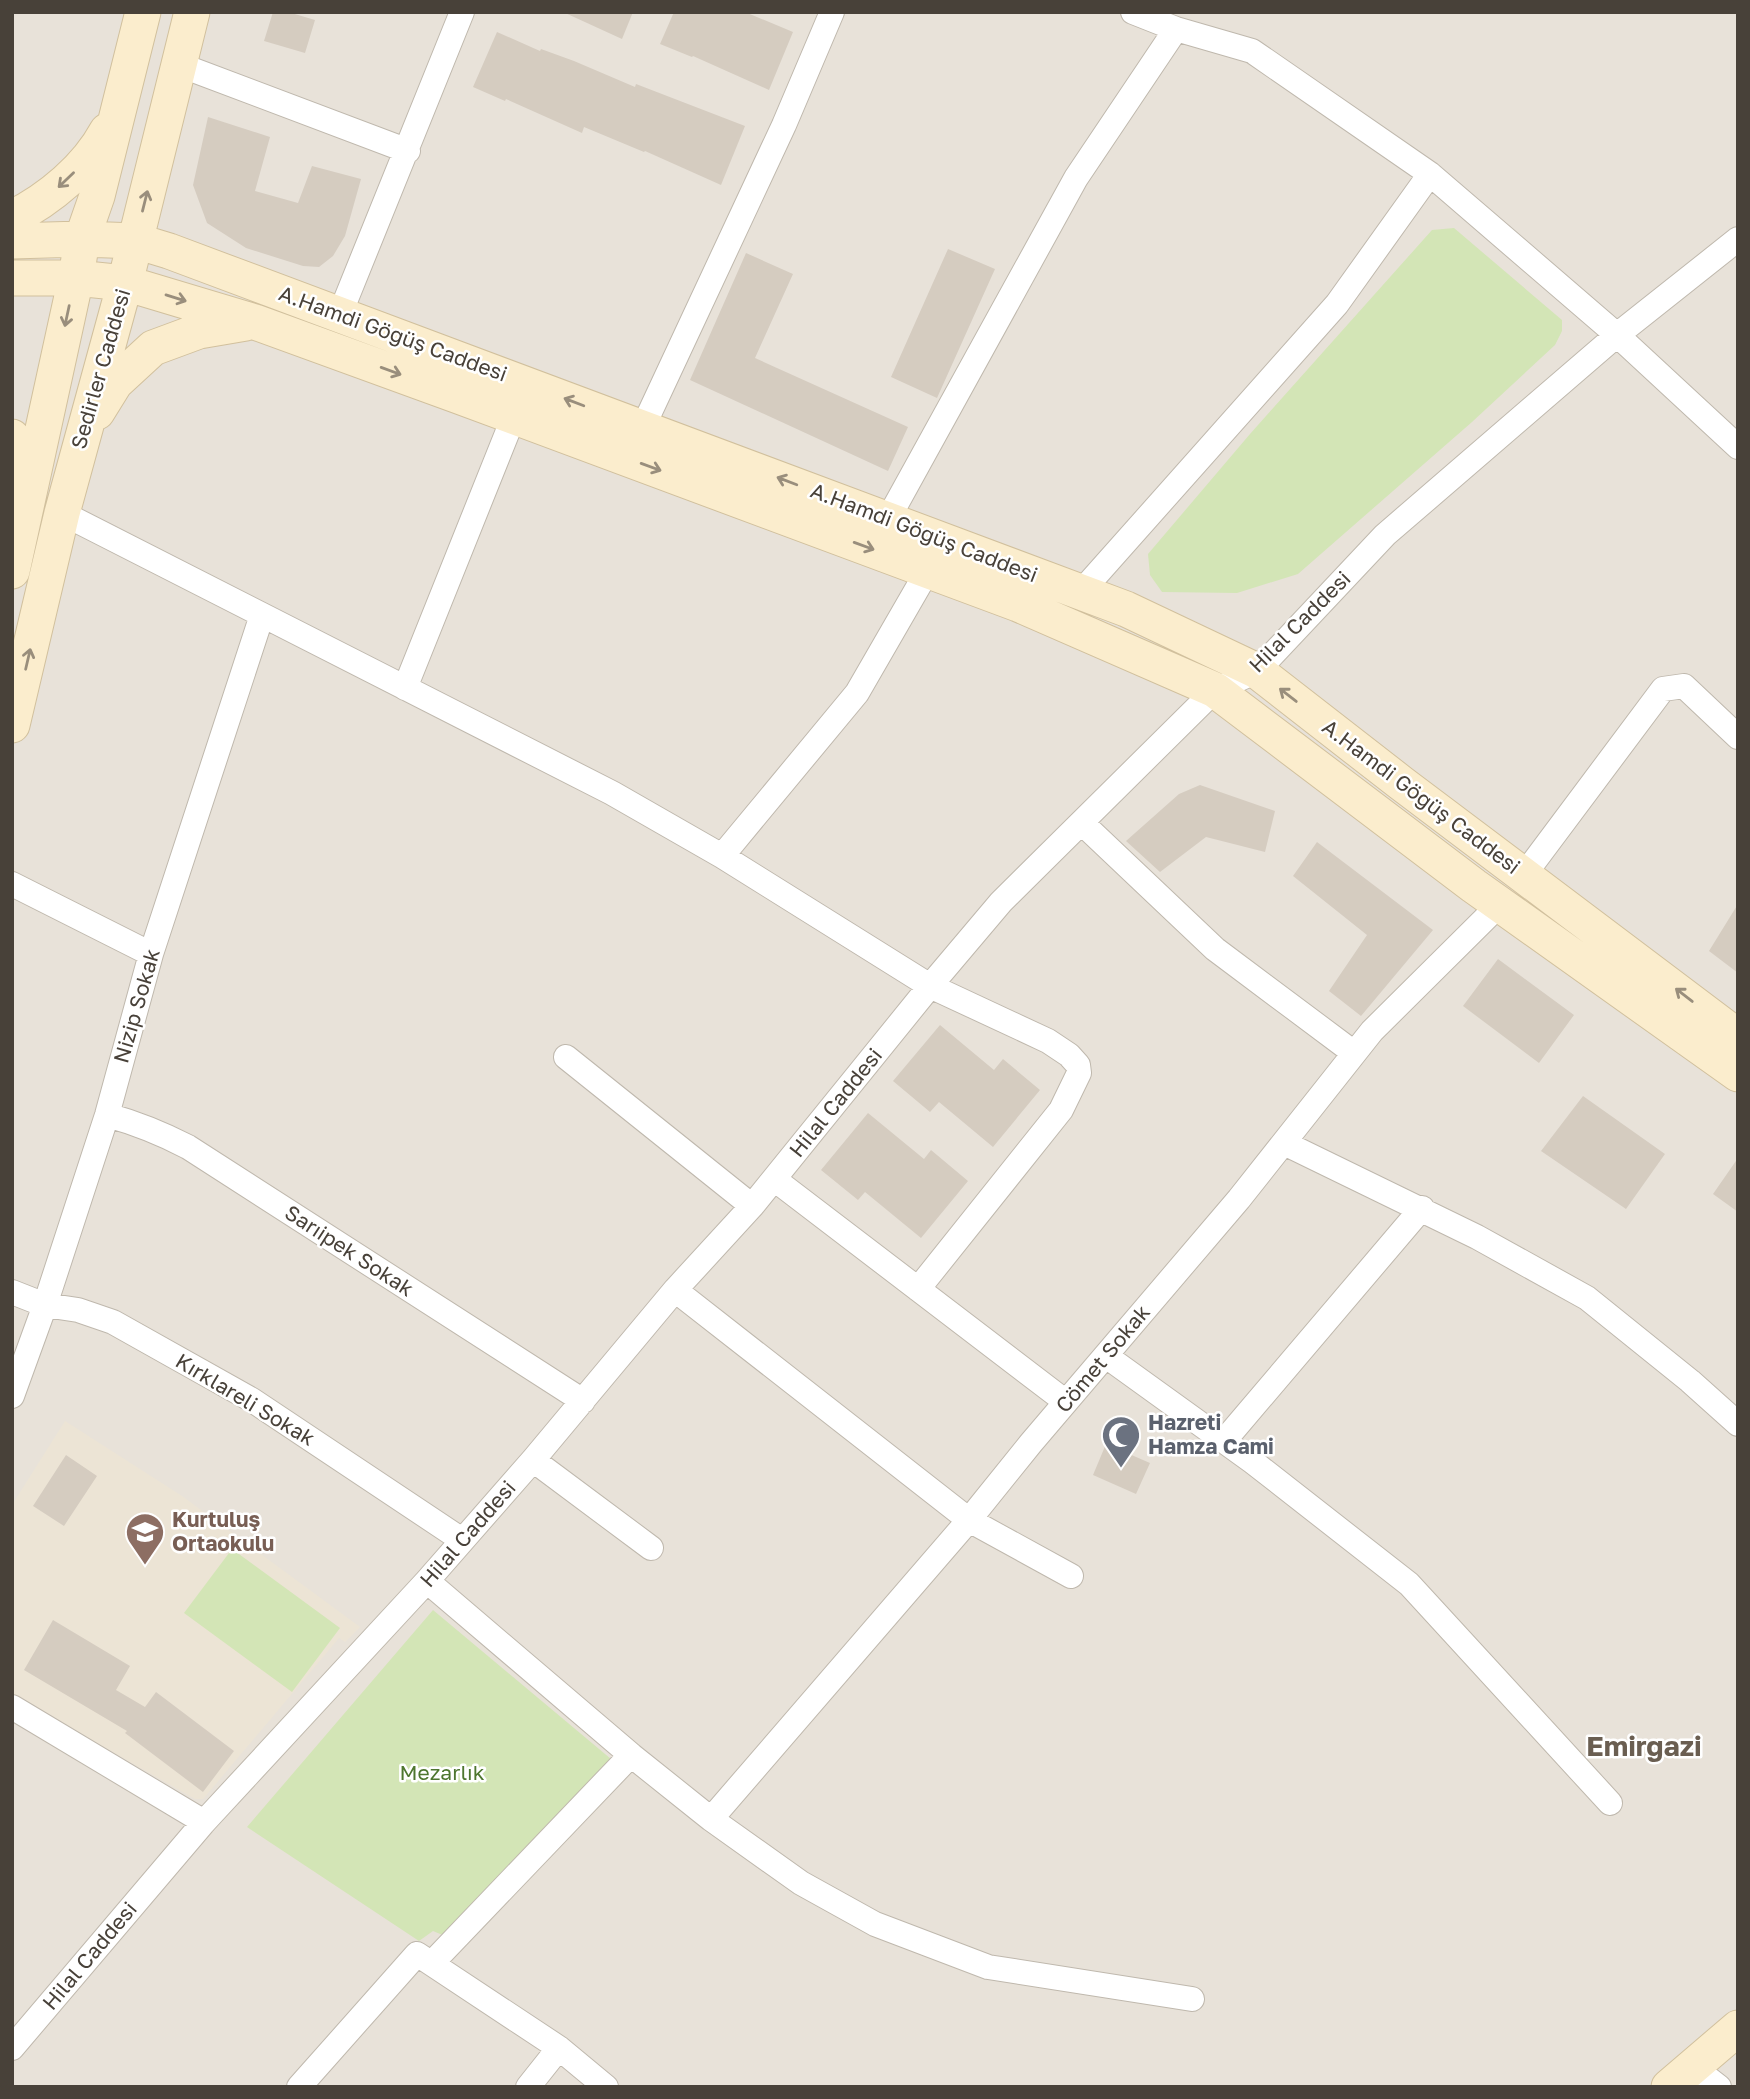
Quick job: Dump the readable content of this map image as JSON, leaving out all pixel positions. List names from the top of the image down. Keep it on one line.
{"streets":{"street":["A.Hamdi Göğüş Caddesi","Sedirler Caddesi","Hilal Caddesi","Nizip Sokak","Sarıipek Sokak","Cömet Sokak","Kırklareli Sokak"]},"crossings":[["A.Hamdi Göğüş Caddesi","Sedirler Caddesi"],["A.Hamdi Göğüş Caddesi","Hilal Caddesi"],["A.Hamdi Göğüş Caddesi","Cömet Sokak"],["Hilal Caddesi","Sarıipek Sokak"],["Hilal Caddesi","Kırklareli Sokak"],["Nizip Sokak","Sarıipek Sokak"],["Nizip Sokak","Kırklareli Sokak"]],"districts":["Emirgazi"],"parks":["Mezarlık"],"places":{"mosque":["Hazreti Hamza Cami"],"school or university":["Kurtuluş Ortaokulu"]}}
